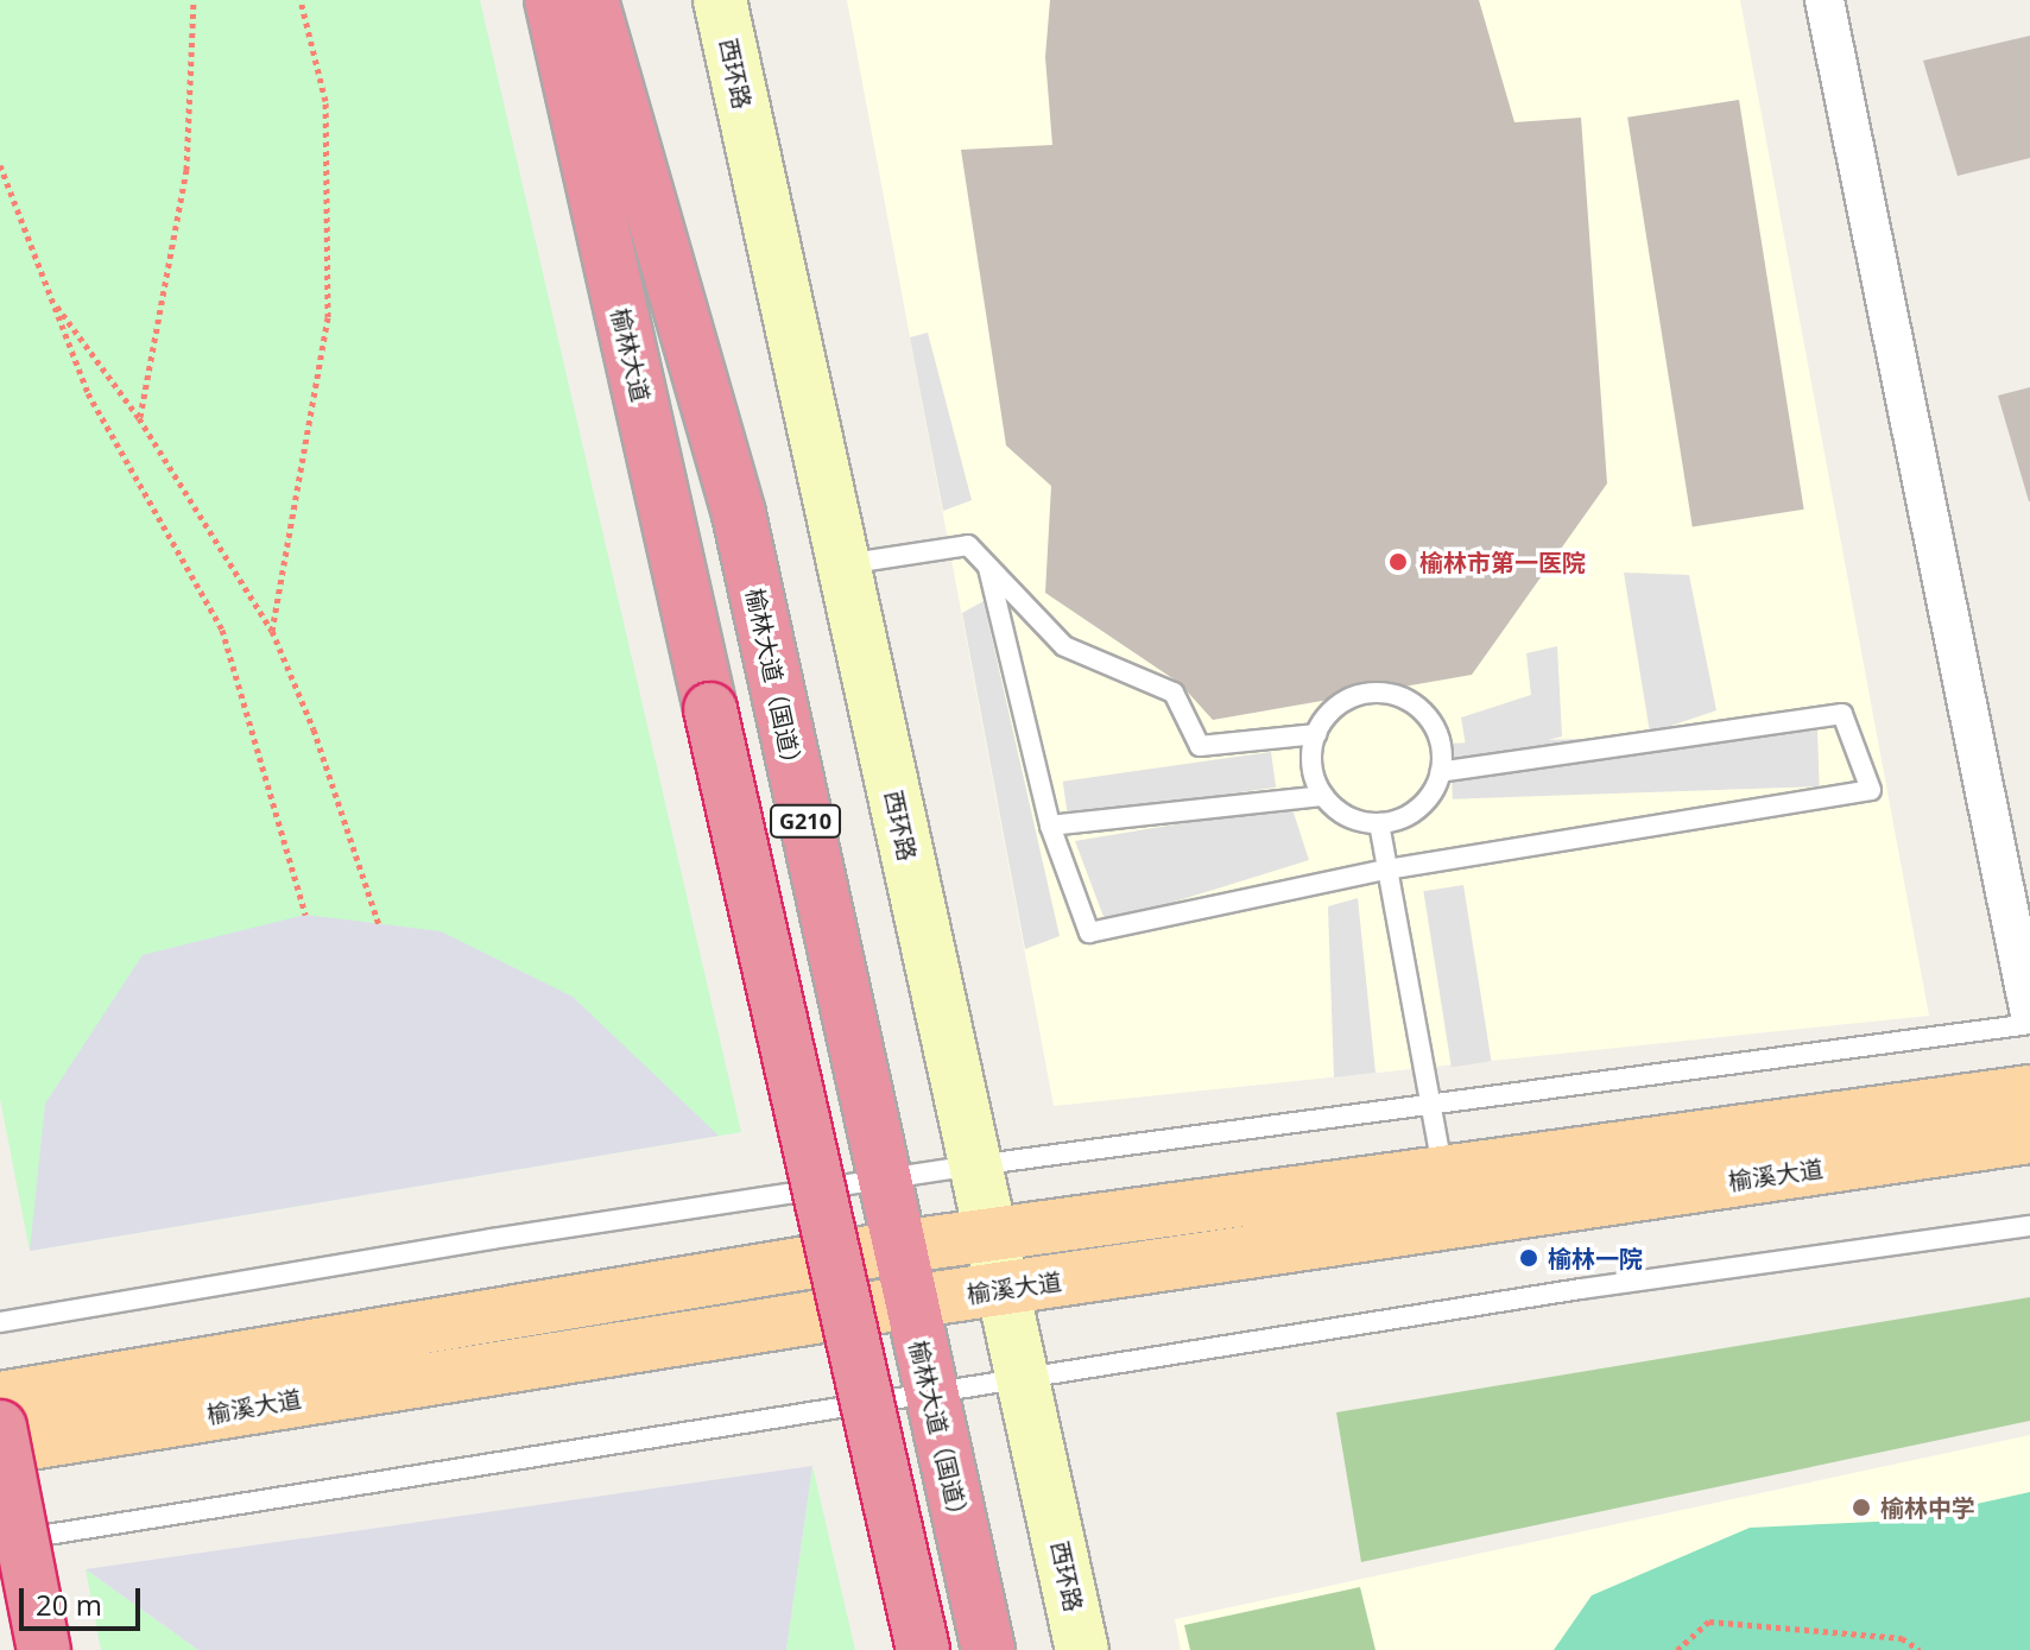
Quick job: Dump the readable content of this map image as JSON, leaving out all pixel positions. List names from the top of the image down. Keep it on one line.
{"streets":{"highway":["榆林大道","榆林大道（国道）","G210"],"main road":["西环路","榆溪大道"]},"crossings":[["西环路","榆溪大道"],["榆林大道（国道）","榆溪大道"]],"places":["榆林市第一医院","榆林一院","榆林中学"],"scale_bar":"20 m"}
